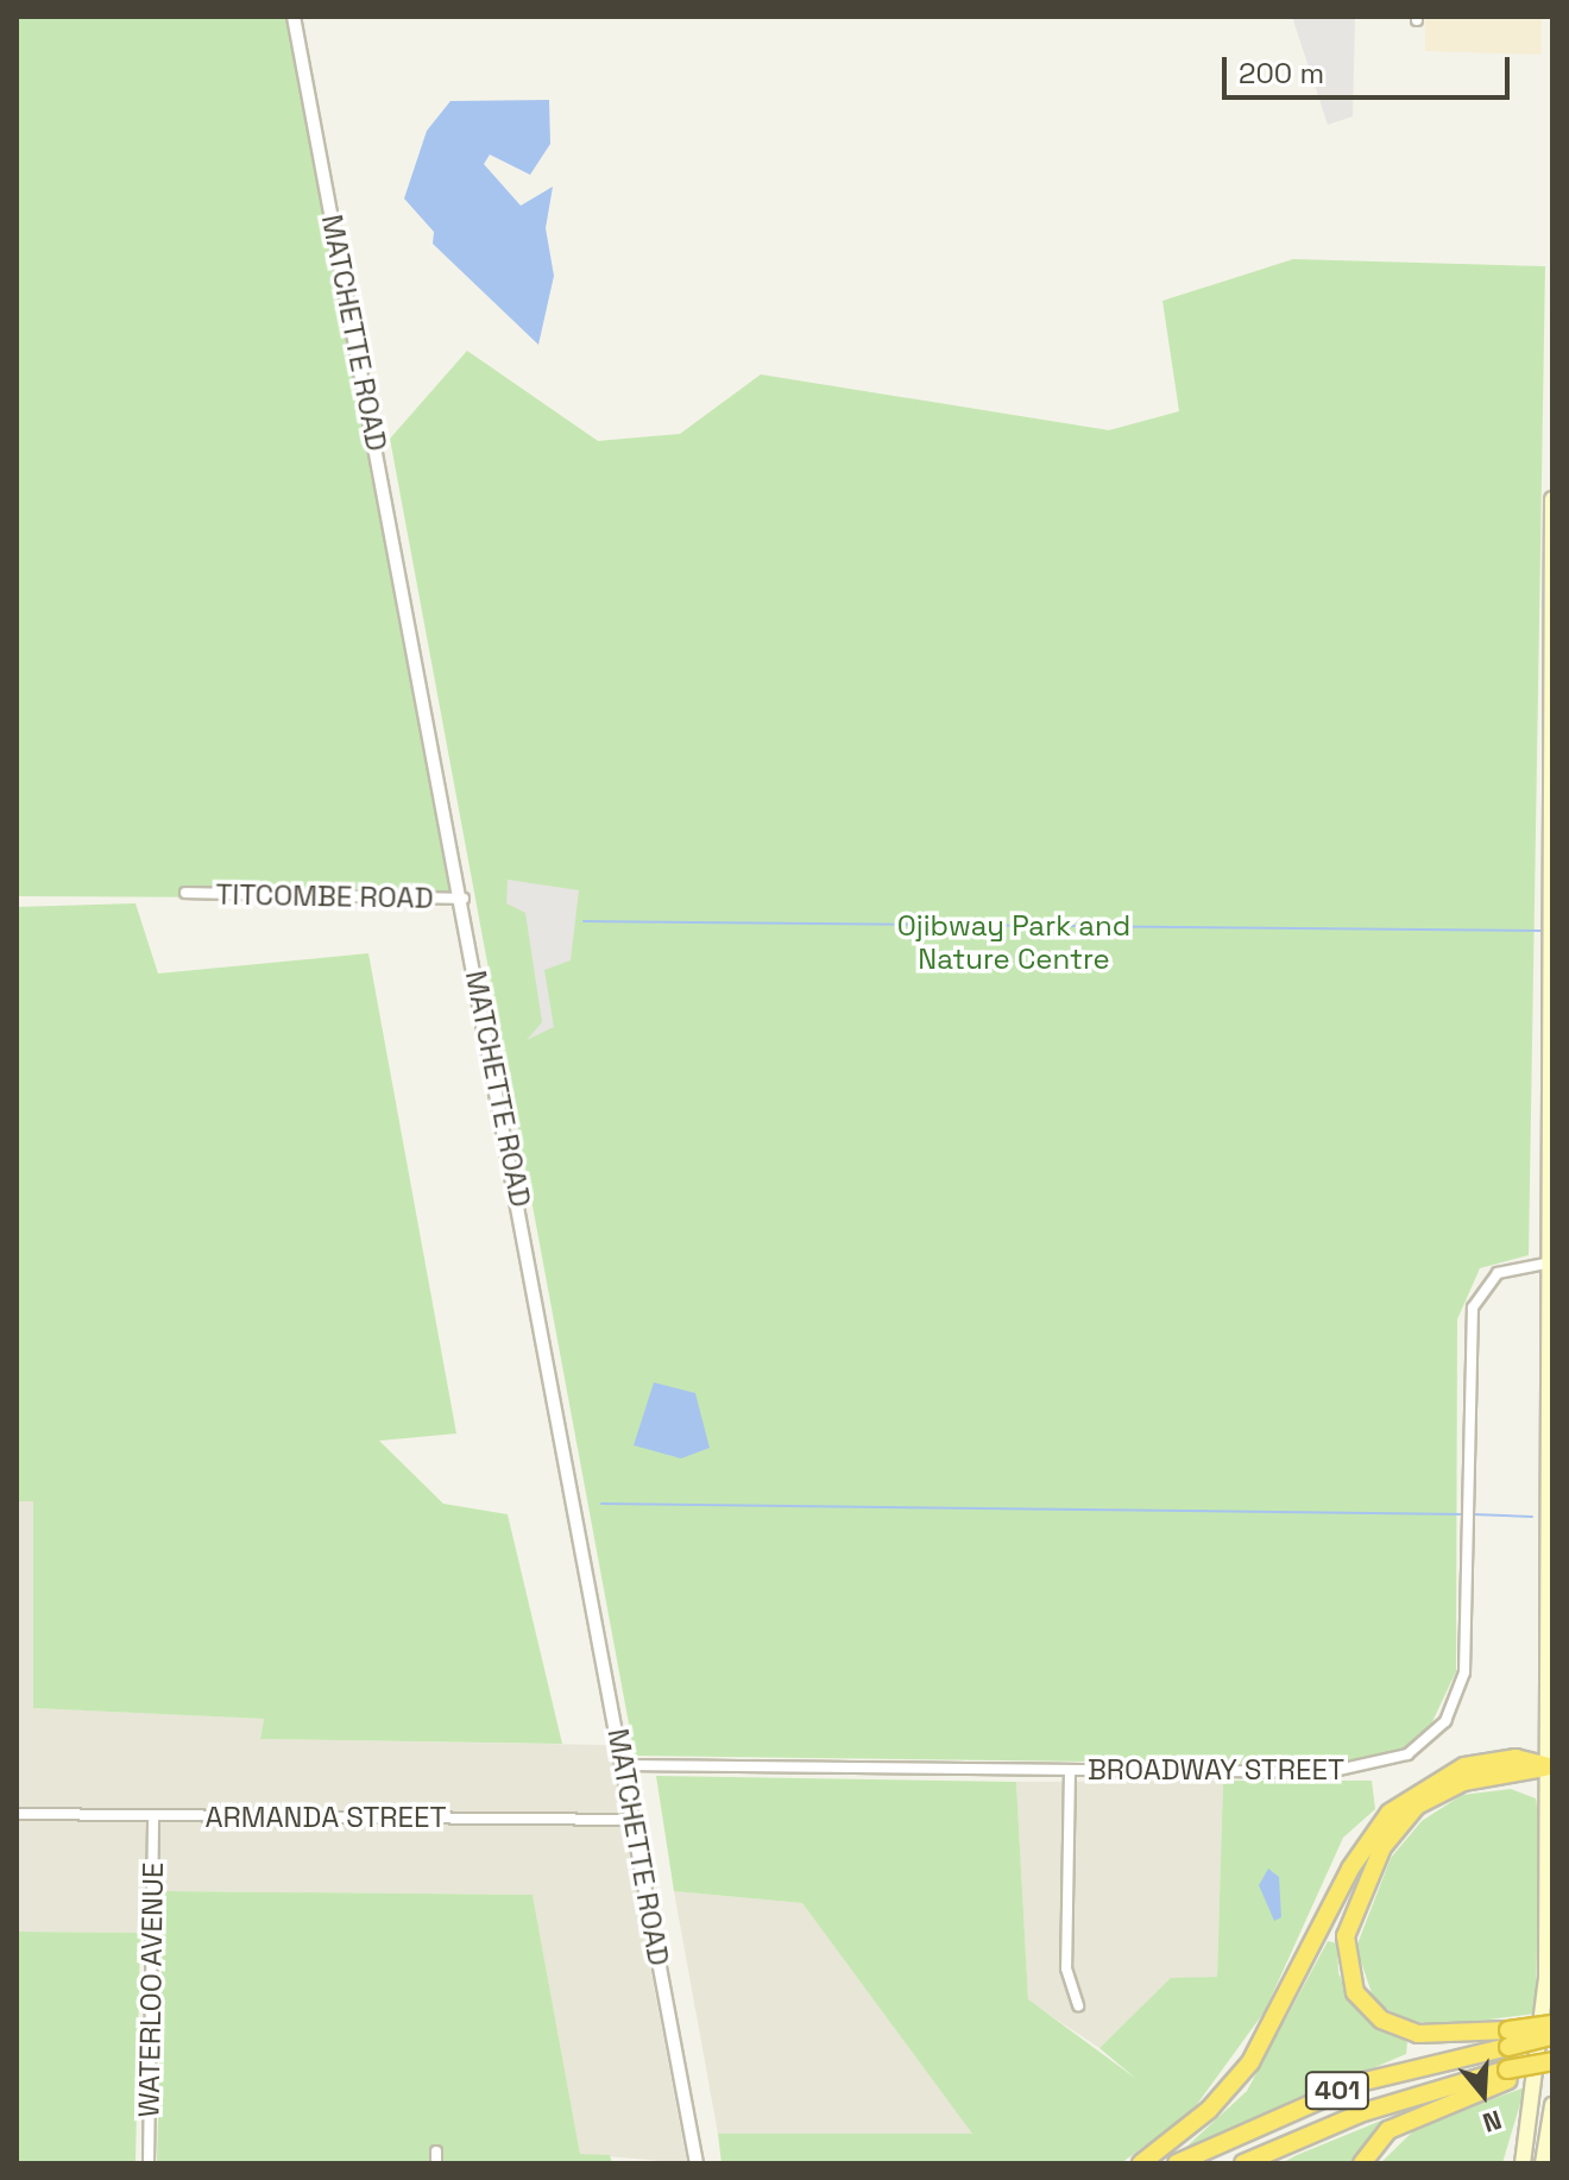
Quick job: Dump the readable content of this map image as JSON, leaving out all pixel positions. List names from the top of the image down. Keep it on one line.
{"streets":{"highway":["401"],"street":["MATCHETTE ROAD","TITCOMBE ROAD","BROADWAY STREET","ARMANDA STREET","WATERLOO AVENUE"]},"crossings":[["MATCHETTE ROAD","TITCOMBE ROAD"],["MATCHETTE ROAD","BROADWAY STREET"],["MATCHETTE ROAD","ARMANDA STREET"],["ARMANDA STREET","WATERLOO AVENUE"]],"parks":["Ojibway Park and Nature Centre"],"scale_bar":"200 m","north":"bottom"}
